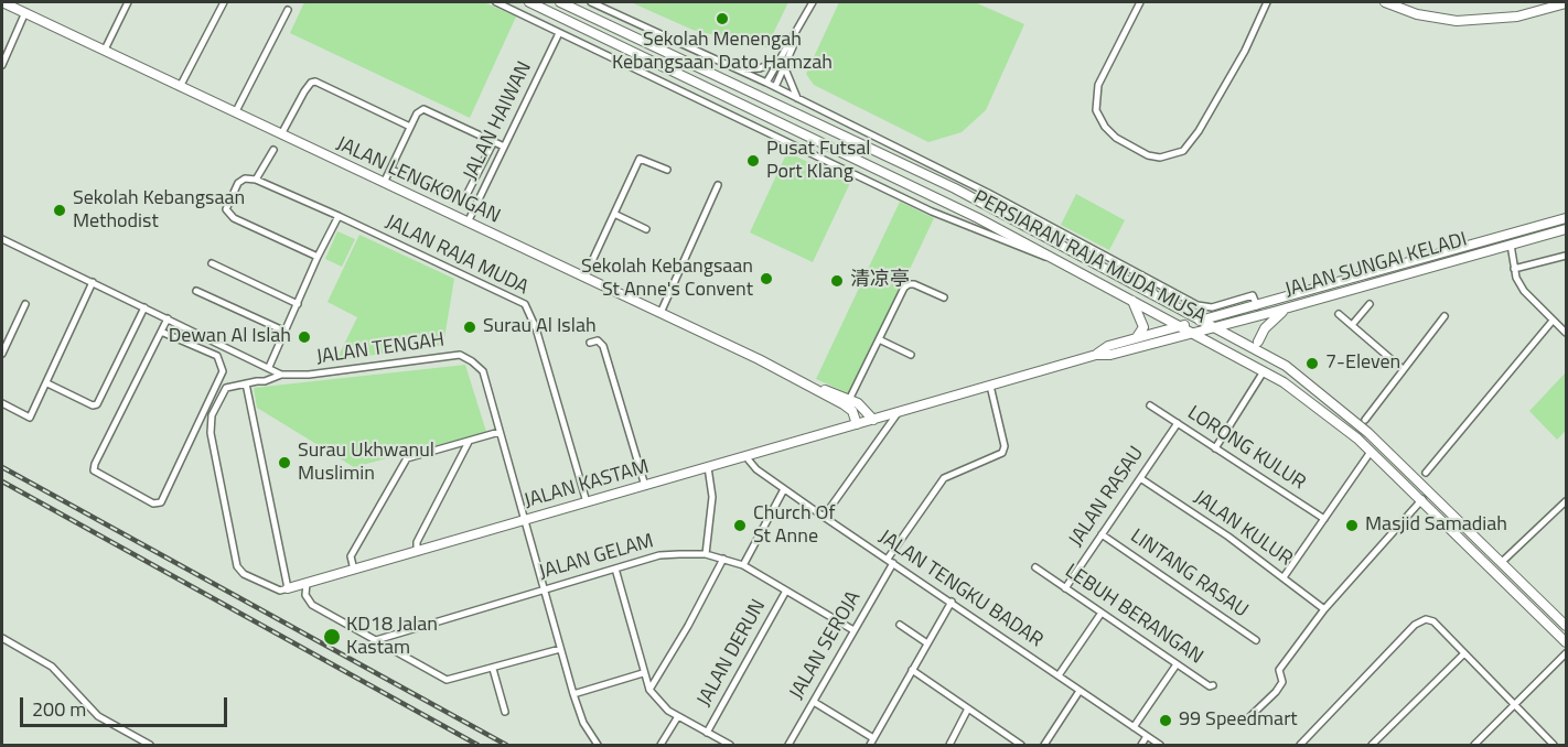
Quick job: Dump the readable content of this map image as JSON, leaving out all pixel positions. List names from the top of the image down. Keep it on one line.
{"streets":{"street":["JALAN HAIWAN","JALAN LENGKONGAN","JALAN RAJA MUDA","PERSIARAN RAJA MUDA MUSA","JALAN SUNGAI KELADI","JALAN TENGAH","LORONG KULUR","JALAN KASTAM","JALAN RASAU","JALAN KULUR","JALAN GELAM","LINTANG RASAU","JALAN TENGKU BADAR","LEBUH BERANGAN","JALAN SEROJA","JALAN DERUN"]},"crossings":[["JALAN HAIWAN","JALAN LENGKONGAN"],["JALAN LENGKONGAN","JALAN KASTAM"],["JALAN RAJA MUDA","JALAN KASTAM"],["PERSIARAN RAJA MUDA MUSA","JALAN SUNGAI KELADI"],["PERSIARAN RAJA MUDA MUSA","JALAN KASTAM"],["JALAN SUNGAI KELADI","JALAN KASTAM"],["JALAN TENGAH","JALAN KASTAM"],["JALAN TENGAH","JALAN GELAM"],["LORONG KULUR","JALAN RASAU"],["JALAN KASTAM","JALAN TENGKU BADAR"],["JALAN KASTAM","JALAN SEROJA"],["JALAN RASAU","JALAN KULUR"],["JALAN RASAU","LINTANG RASAU"],["JALAN RASAU","LEBUH BERANGAN"],["JALAN GELAM","JALAN SEROJA"],["JALAN GELAM","JALAN DERUN"],["JALAN TENGKU BADAR","JALAN SEROJA"]],"places":["Sekolah Menengah Kebangsaan Dato Hamzah","Pusat Futsal Port Klang","Sekolah Kebangsaan Methodist","Sekolah Kebangsaan St Anne's Convent","清凉亭","Surau Al Islah","Dewan Al Islah","7-Eleven","Surau Ukhwanul Muslimin","Church Of St Anne","Masjid Samadiah","KD18 Jalan Kastam","99 Speedmart"],"scale_bar":"200 m"}
